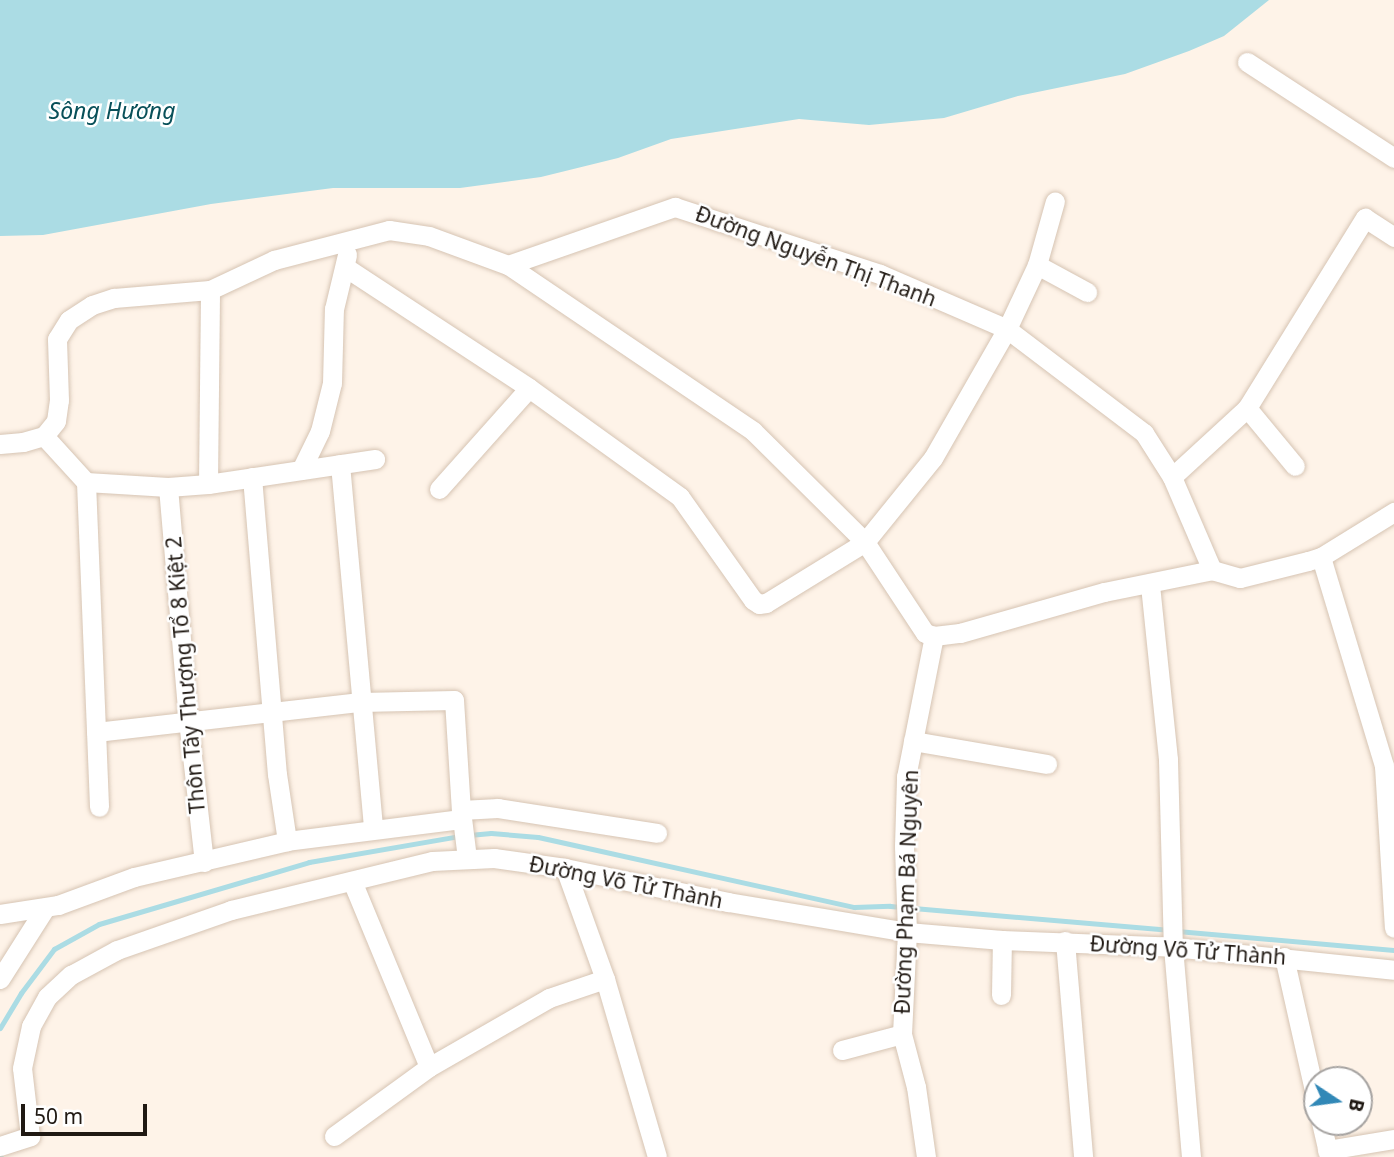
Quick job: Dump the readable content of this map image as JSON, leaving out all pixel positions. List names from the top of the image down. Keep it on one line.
{"streets":{"street":["Đường Nguyễn Thị Thanh","Thôn Tây Thượng Tổ 8 Kiệt 2","Đường Võ Tử Thành","Đường Phạm Bá Nguyên"]},"crossings":[["Đường Võ Tử Thành","Đường Phạm Bá Nguyên"]],"water":["Sông Hương"],"scale_bar":"50 m","north":"right"}
